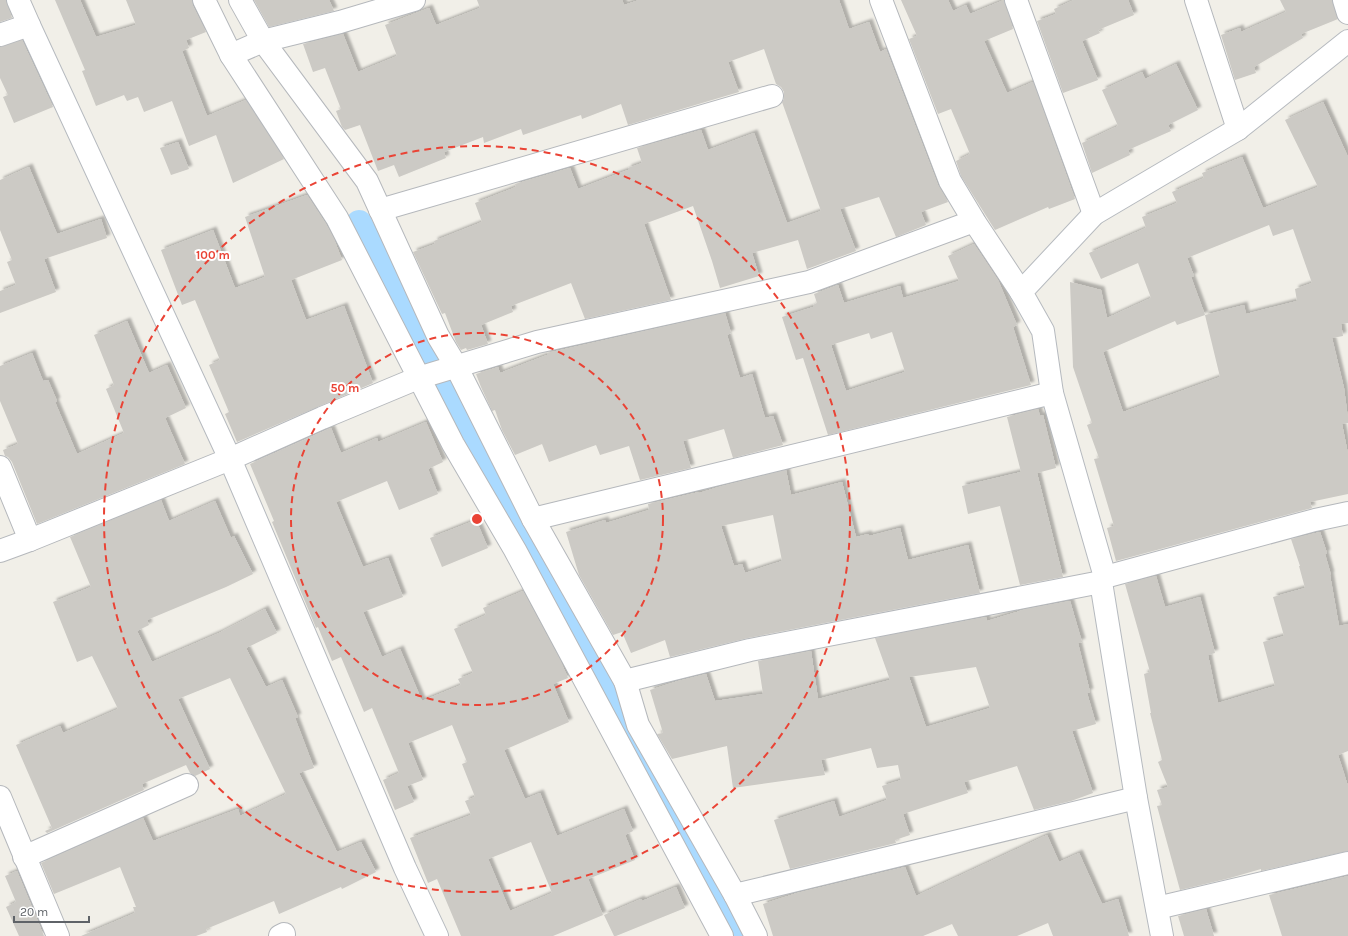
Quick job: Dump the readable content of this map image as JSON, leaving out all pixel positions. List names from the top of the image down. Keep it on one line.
{"scale_bar":"20 m","rings":["100 m","50 m"]}
